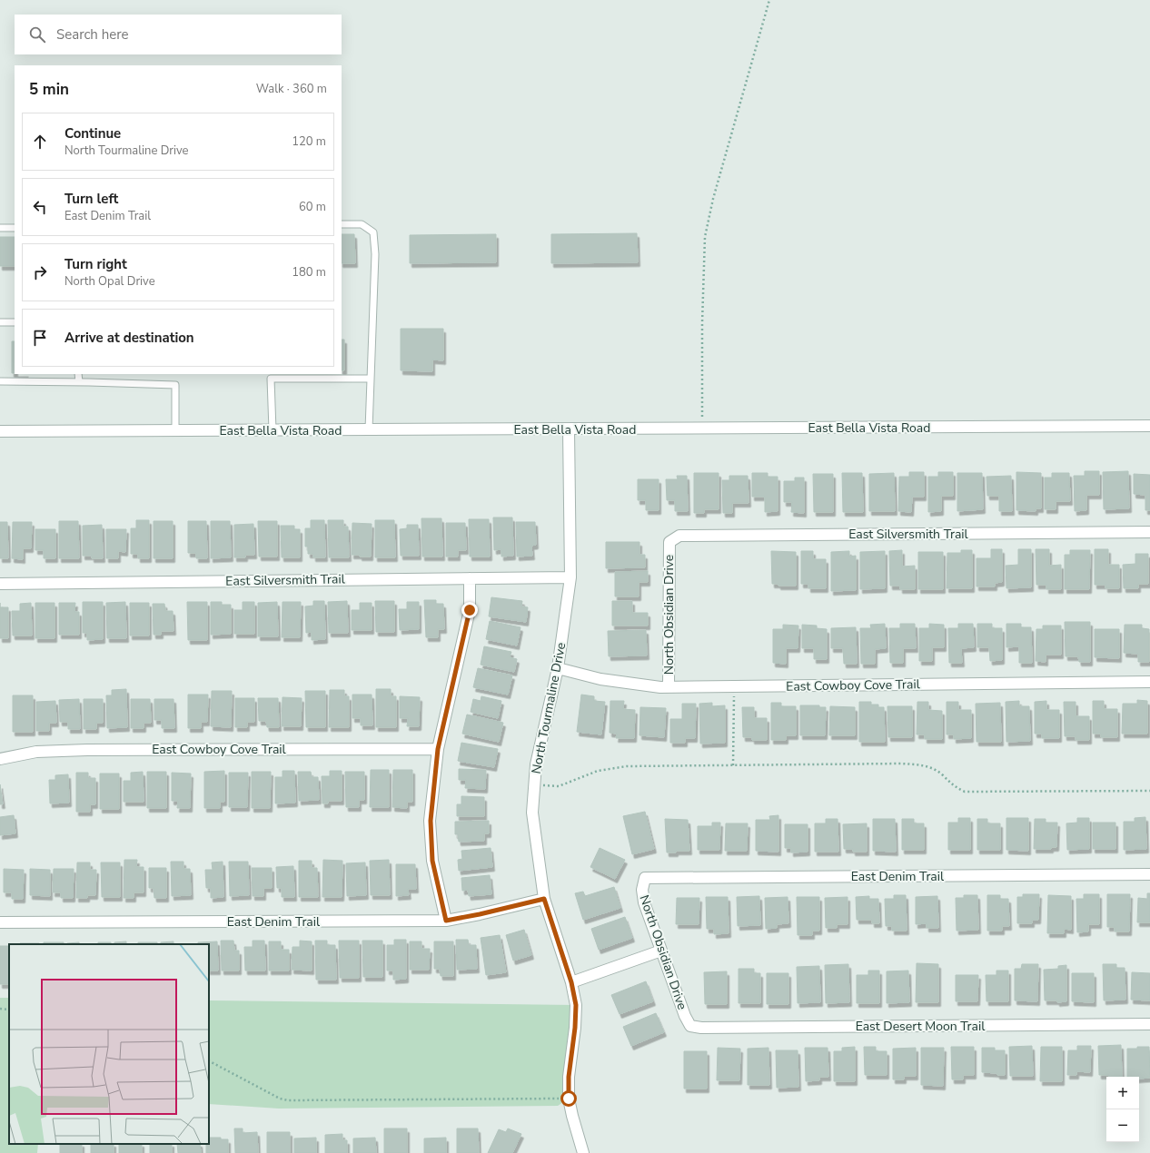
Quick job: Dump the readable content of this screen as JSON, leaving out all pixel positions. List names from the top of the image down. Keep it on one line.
{"streets":{"street":["East Bella Vista Road","East Silversmith Trail","North Obsidian Drive","East Cowboy Cove Trail","North Tourmaline Drive","East Denim Trail","East Desert Moon Trail"]},"crossings":[["East Bella Vista Road","North Tourmaline Drive"],["East Silversmith Trail","North Obsidian Drive"],["East Silversmith Trail","North Tourmaline Drive"],["North Obsidian Drive","East Cowboy Cove Trail"],["North Obsidian Drive","East Denim Trail"],["North Obsidian Drive","East Desert Moon Trail"],["East Cowboy Cove Trail","North Tourmaline Drive"],["North Tourmaline Drive","East Denim Trail"]],"page":{"search":"Search here","heading":["5 min","Walk · 360 m"],"list":[["Continue","North Tourmaline Drive","120 m"],["Turn left","East Denim Trail","60 m"],["Turn right","North Opal Drive","180 m"],"Arrive at destination"],"map_buttons":["+","−"]}}
